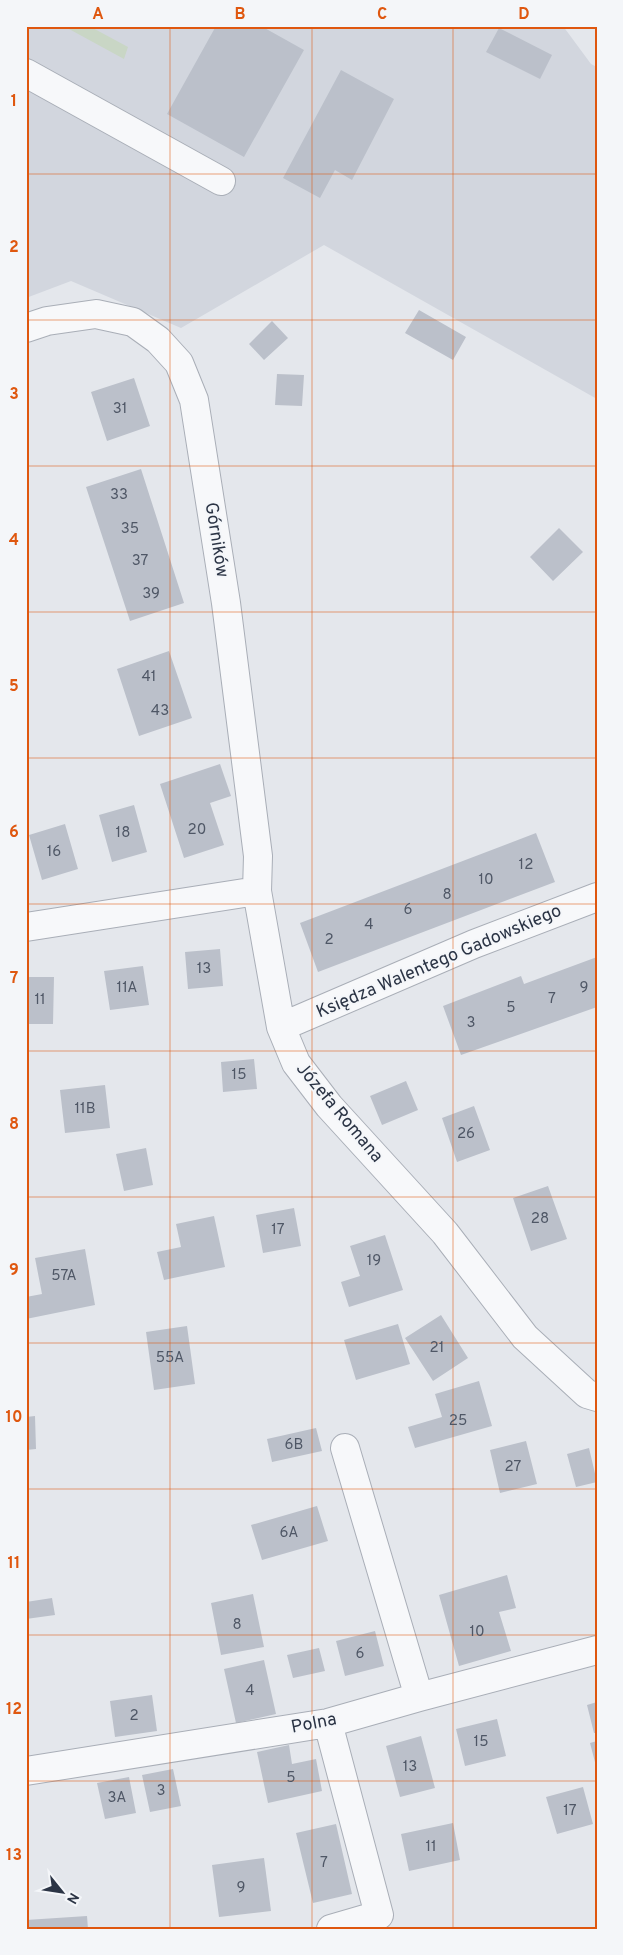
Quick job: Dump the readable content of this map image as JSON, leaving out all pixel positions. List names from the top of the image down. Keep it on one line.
{"streets":{"street":["Górników","Księdza Walentego Gadowskiego","Józefa Romana","Polna"]},"crossings":[["Górników","Józefa Romana"],["Księdza Walentego Gadowskiego","Józefa Romana"]],"house_numbers":["31","33","35","37","39","41","43","20","18","16","12","10","8","6","4","2","13","11A","9","7","11","5","3","15","11B","26","28","17","19","57A","21","55A","25","6B","27","6A","8","10","6","4","2","15","13","5","3","3A","17","11","7","9"],"north":"bottom right","grid":{"columns":["A","B","C","D"],"rows":["1","2","3","4","5","6","7","8","9","10","11","12","13"]}}
